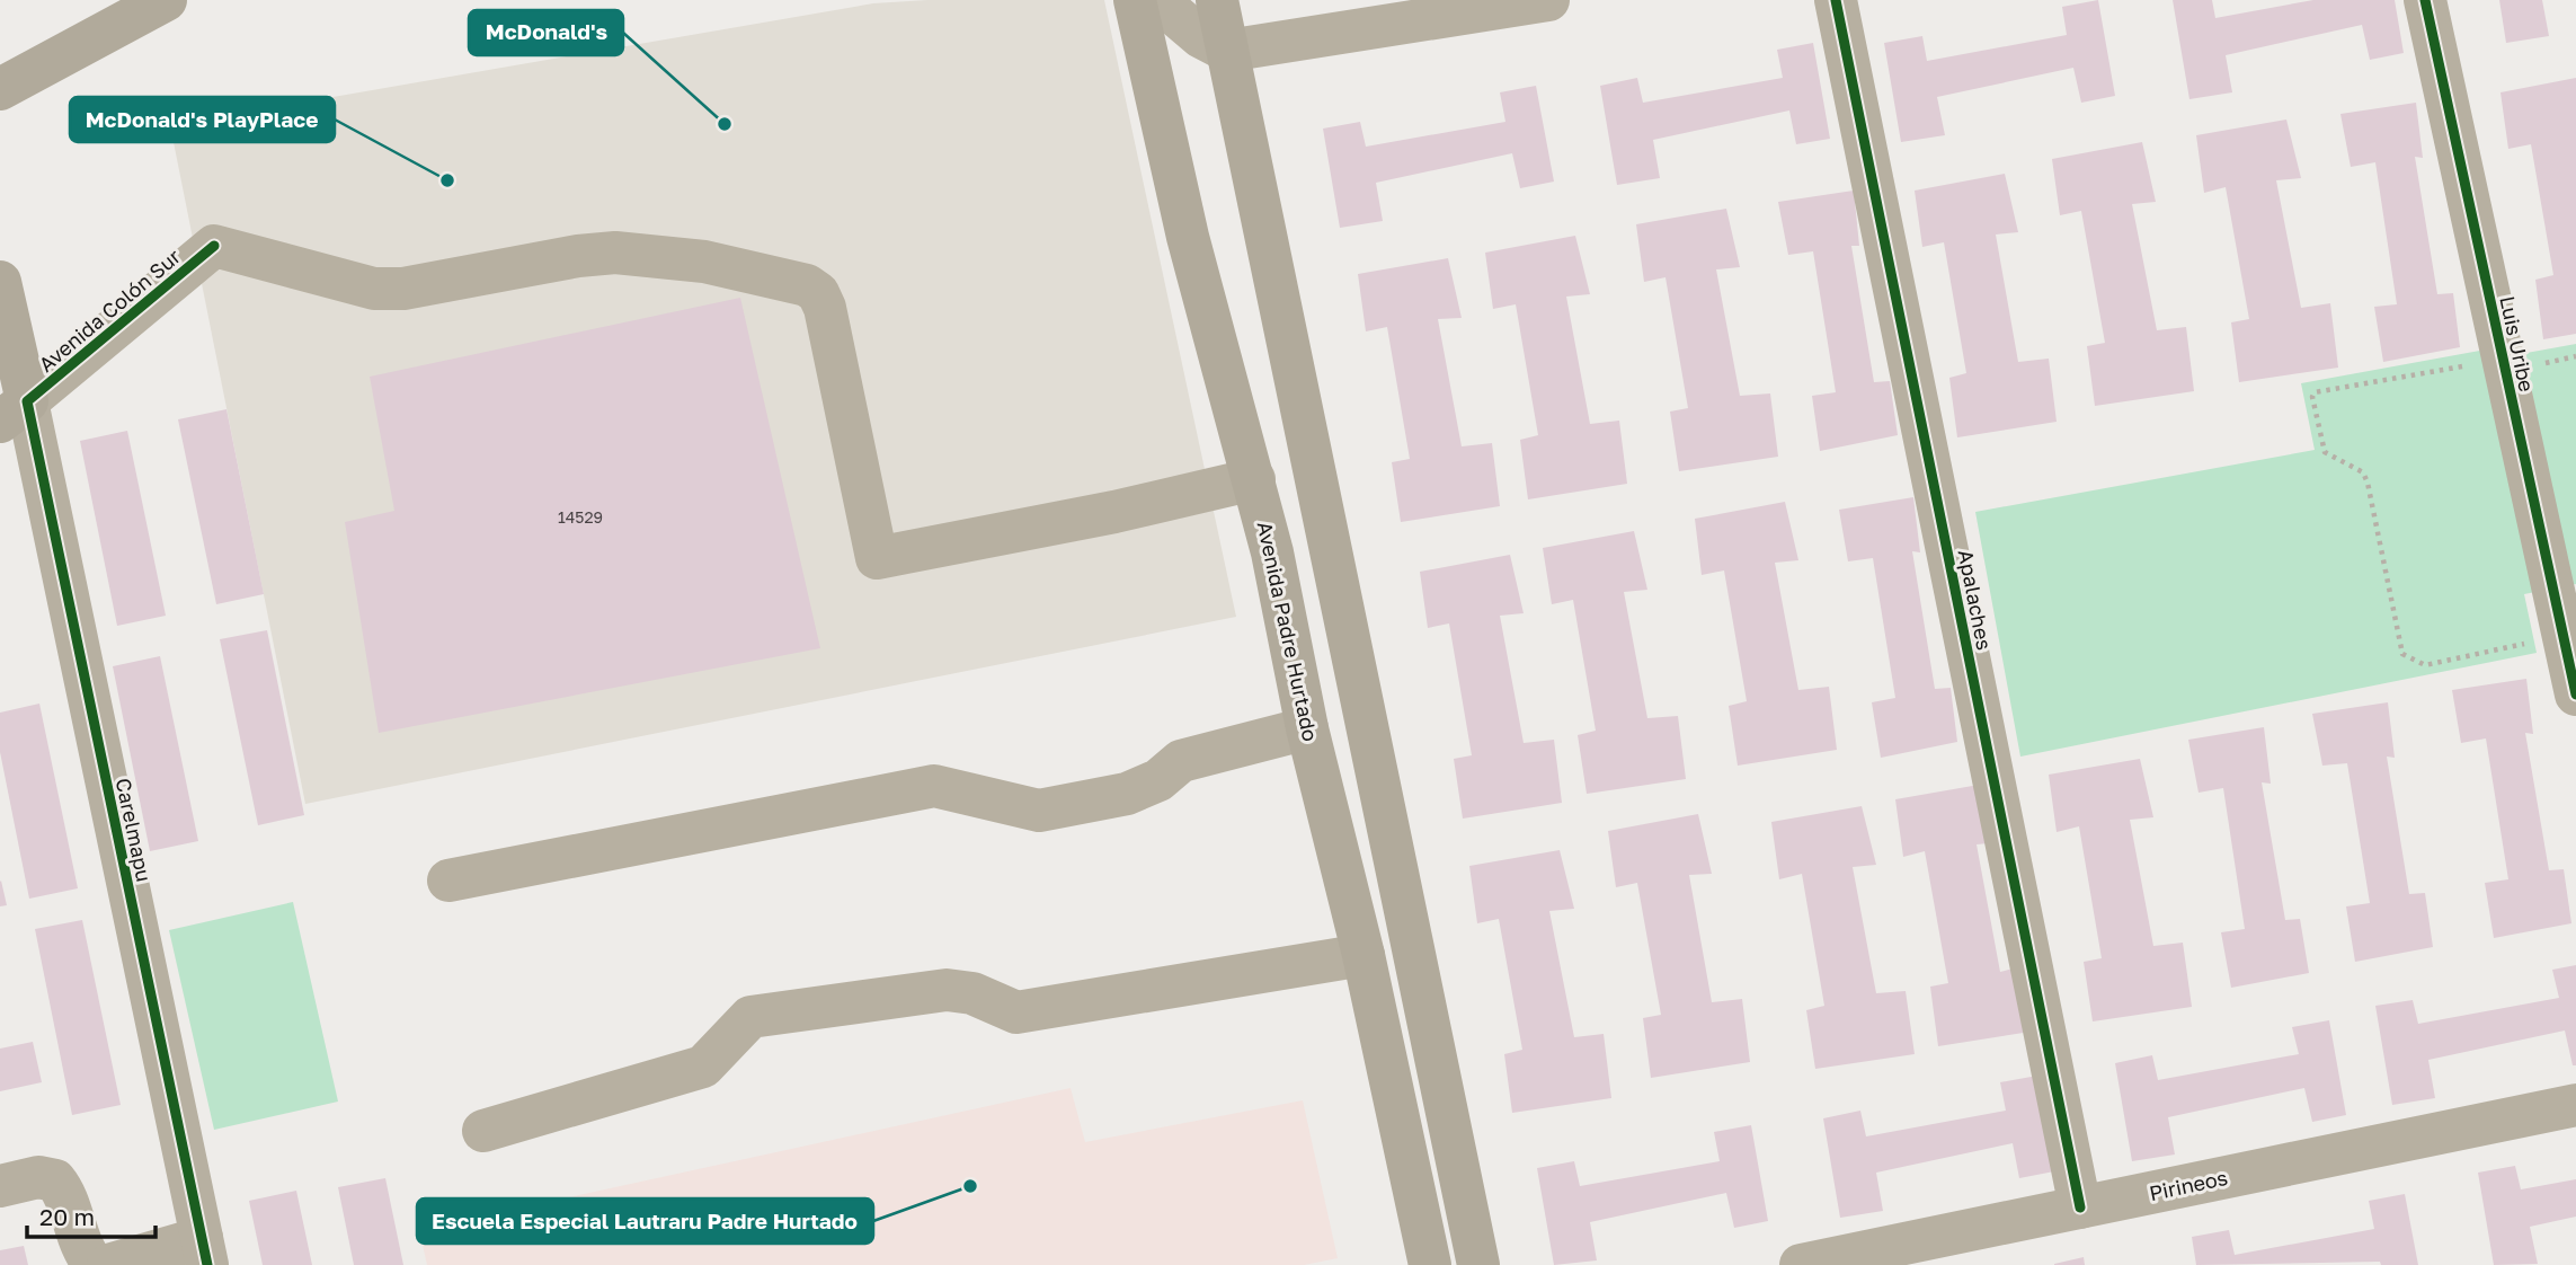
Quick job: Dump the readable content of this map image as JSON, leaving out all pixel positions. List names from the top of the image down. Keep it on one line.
{"streets":{"main road":["Avenida Colón Sur","Avenida Padre Hurtado"],"street":["Luis Uribe","Apalaches","Carelmapu","Pirineos"]},"crossings":[["Avenida Colón Sur","Avenida Padre Hurtado"],["Avenida Colón Sur","Carelmapu"],["Apalaches","Pirineos"]],"places":["McDonald's","McDonald's PlayPlace","Escuela Especial Lautraru Padre Hurtado"],"house_numbers":["14529"],"scale_bar":"20 m"}
